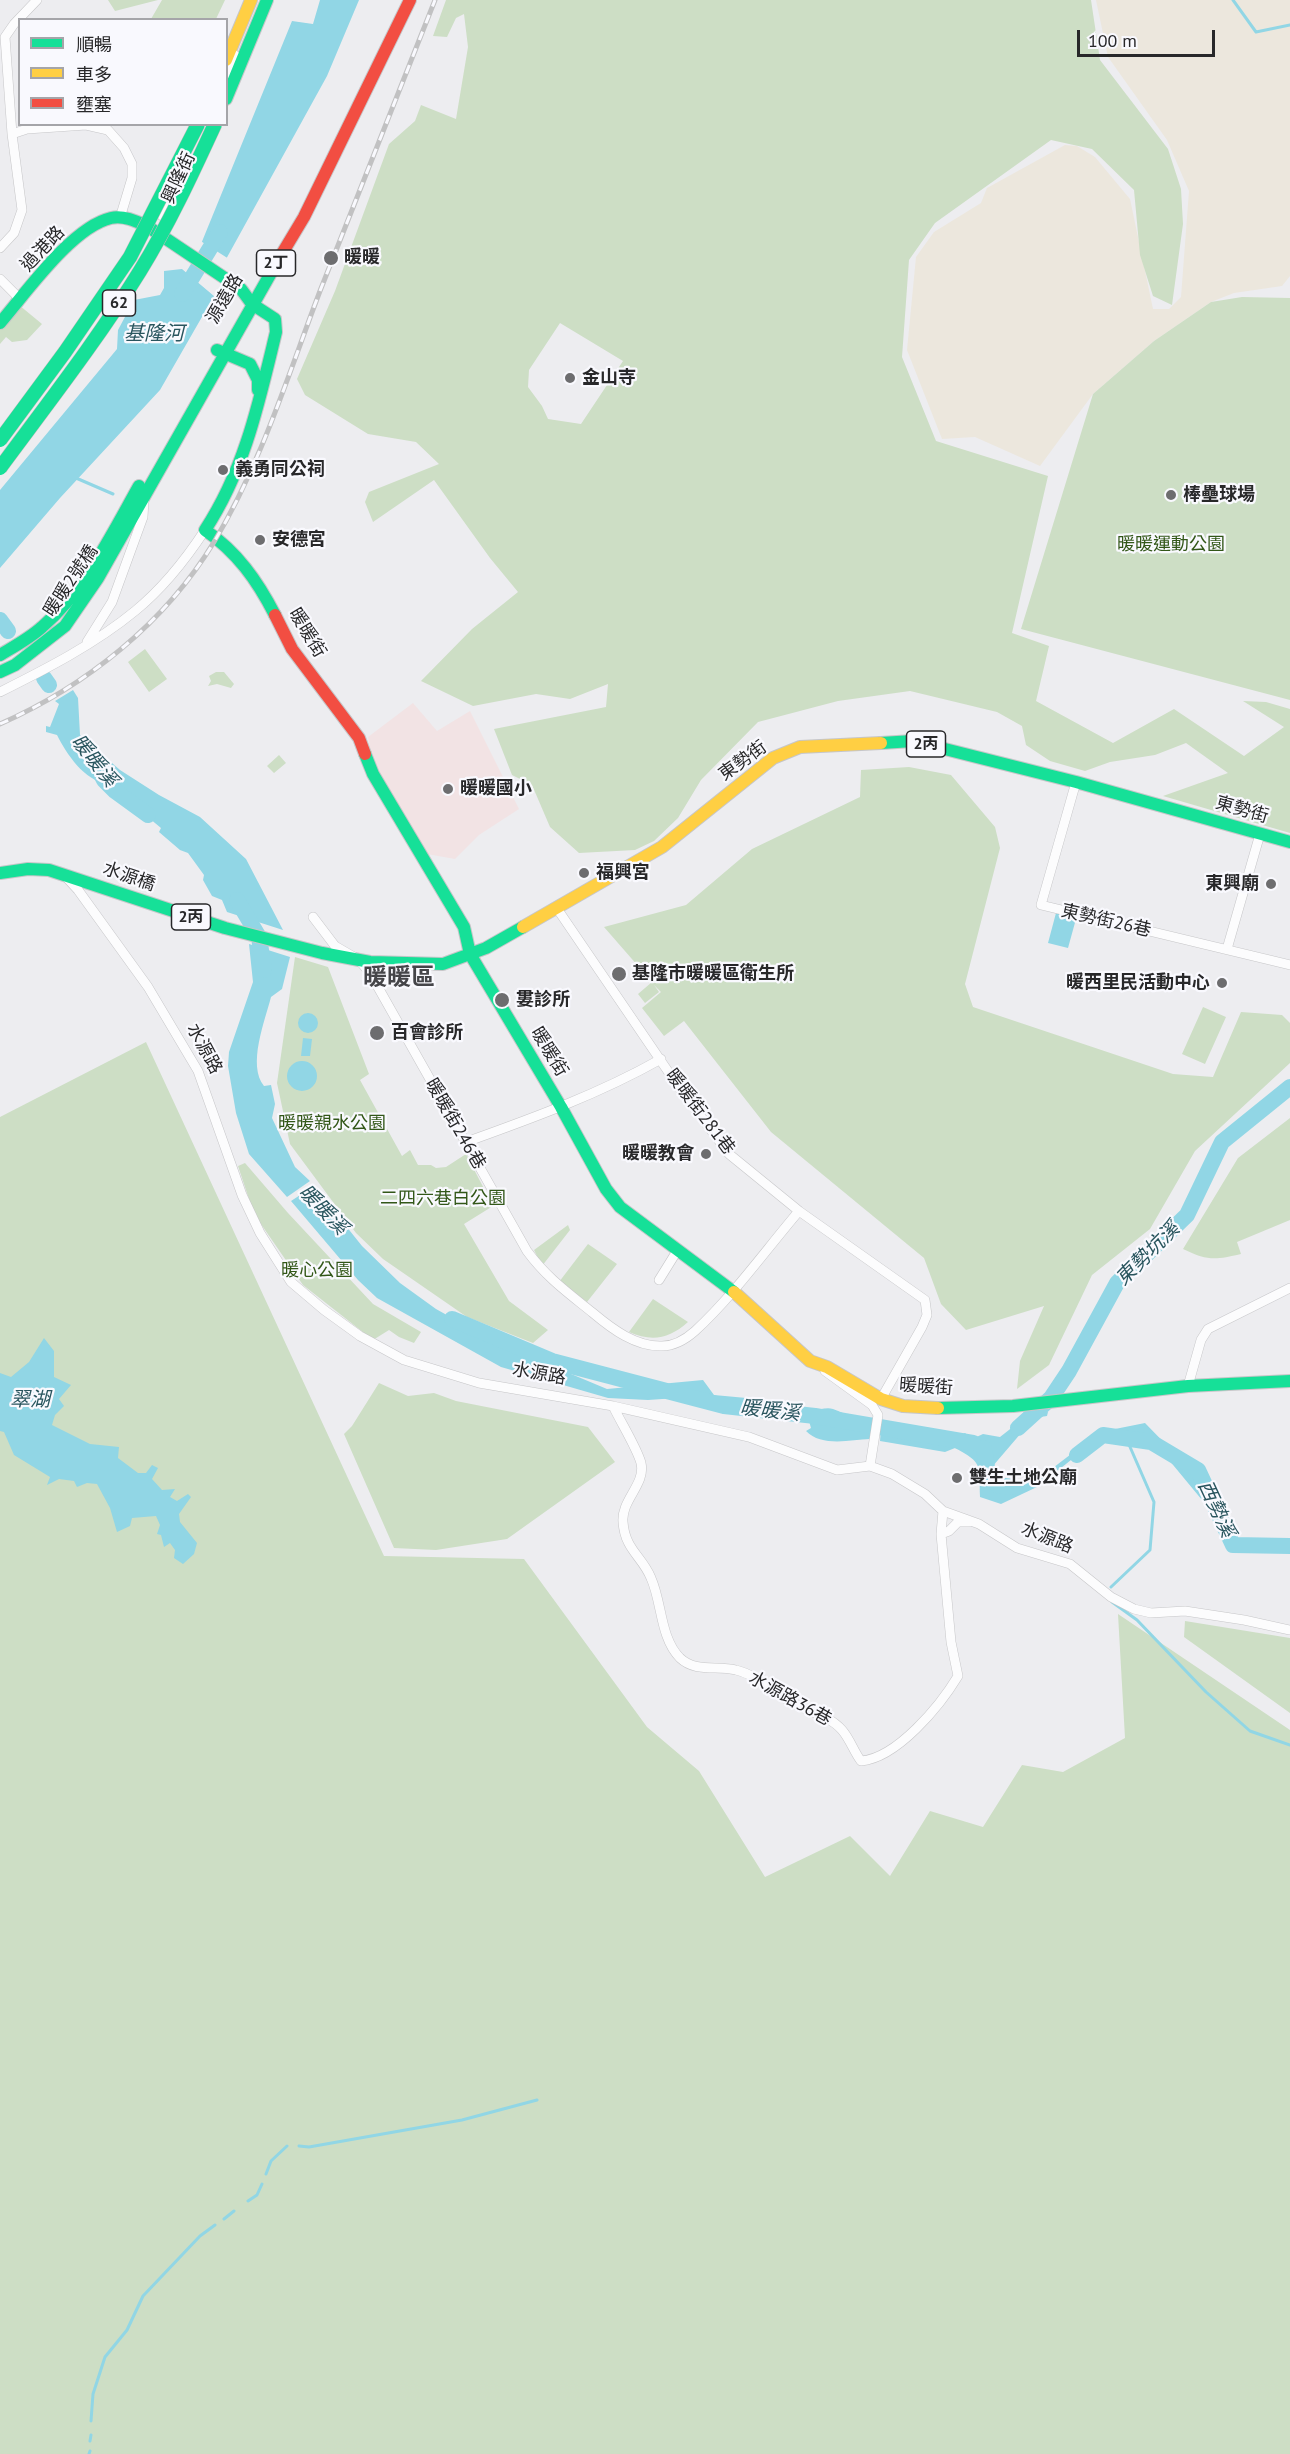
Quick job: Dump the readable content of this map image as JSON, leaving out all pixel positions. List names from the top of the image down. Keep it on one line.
{"streets":{"main road":["過港路","2丁","源遠路","62","暖暖2號橋","暖暖街","2丙","東勢街","水源橋"],"street":["興隆街","東勢街26巷","水源路","暖暖街281巷","暖暖街246巷","水源路36巷"]},"crossings":[["源遠路","暖暖2號橋"],["暖暖街","東勢街"],["暖暖街","暖暖街281巷"],["暖暖街","暖暖街246巷"],["2丙","水源橋"],["2丙","水源路"],["東勢街","水源橋"],["東勢街","東勢街26巷"],["東勢街","暖暖街281巷"],["東勢街","暖暖街246巷"],["水源橋","水源路"],["水源路","水源路36巷"],["暖暖街281巷","暖暖街246巷"]],"districts":["暖暖區"],"water":["基隆河","暖暖溪","東勢坑溪","翠湖","西勢溪"],"parks":["暖暖運動公園","暖暖親水公園","二四六巷白公園","暖心公園"],"places":["暖暖","金山寺","義勇同公祠","棒壘球場","安德宮","暖暖國小","福興宮","東興廟","基隆市暖暖區衛生所","暖西里民活動中心","婁診所","百會診所","暖暖教會","雙生土地公廟"],"legend":["順暢","車多","壅塞"],"scale_bar":"100 m"}
